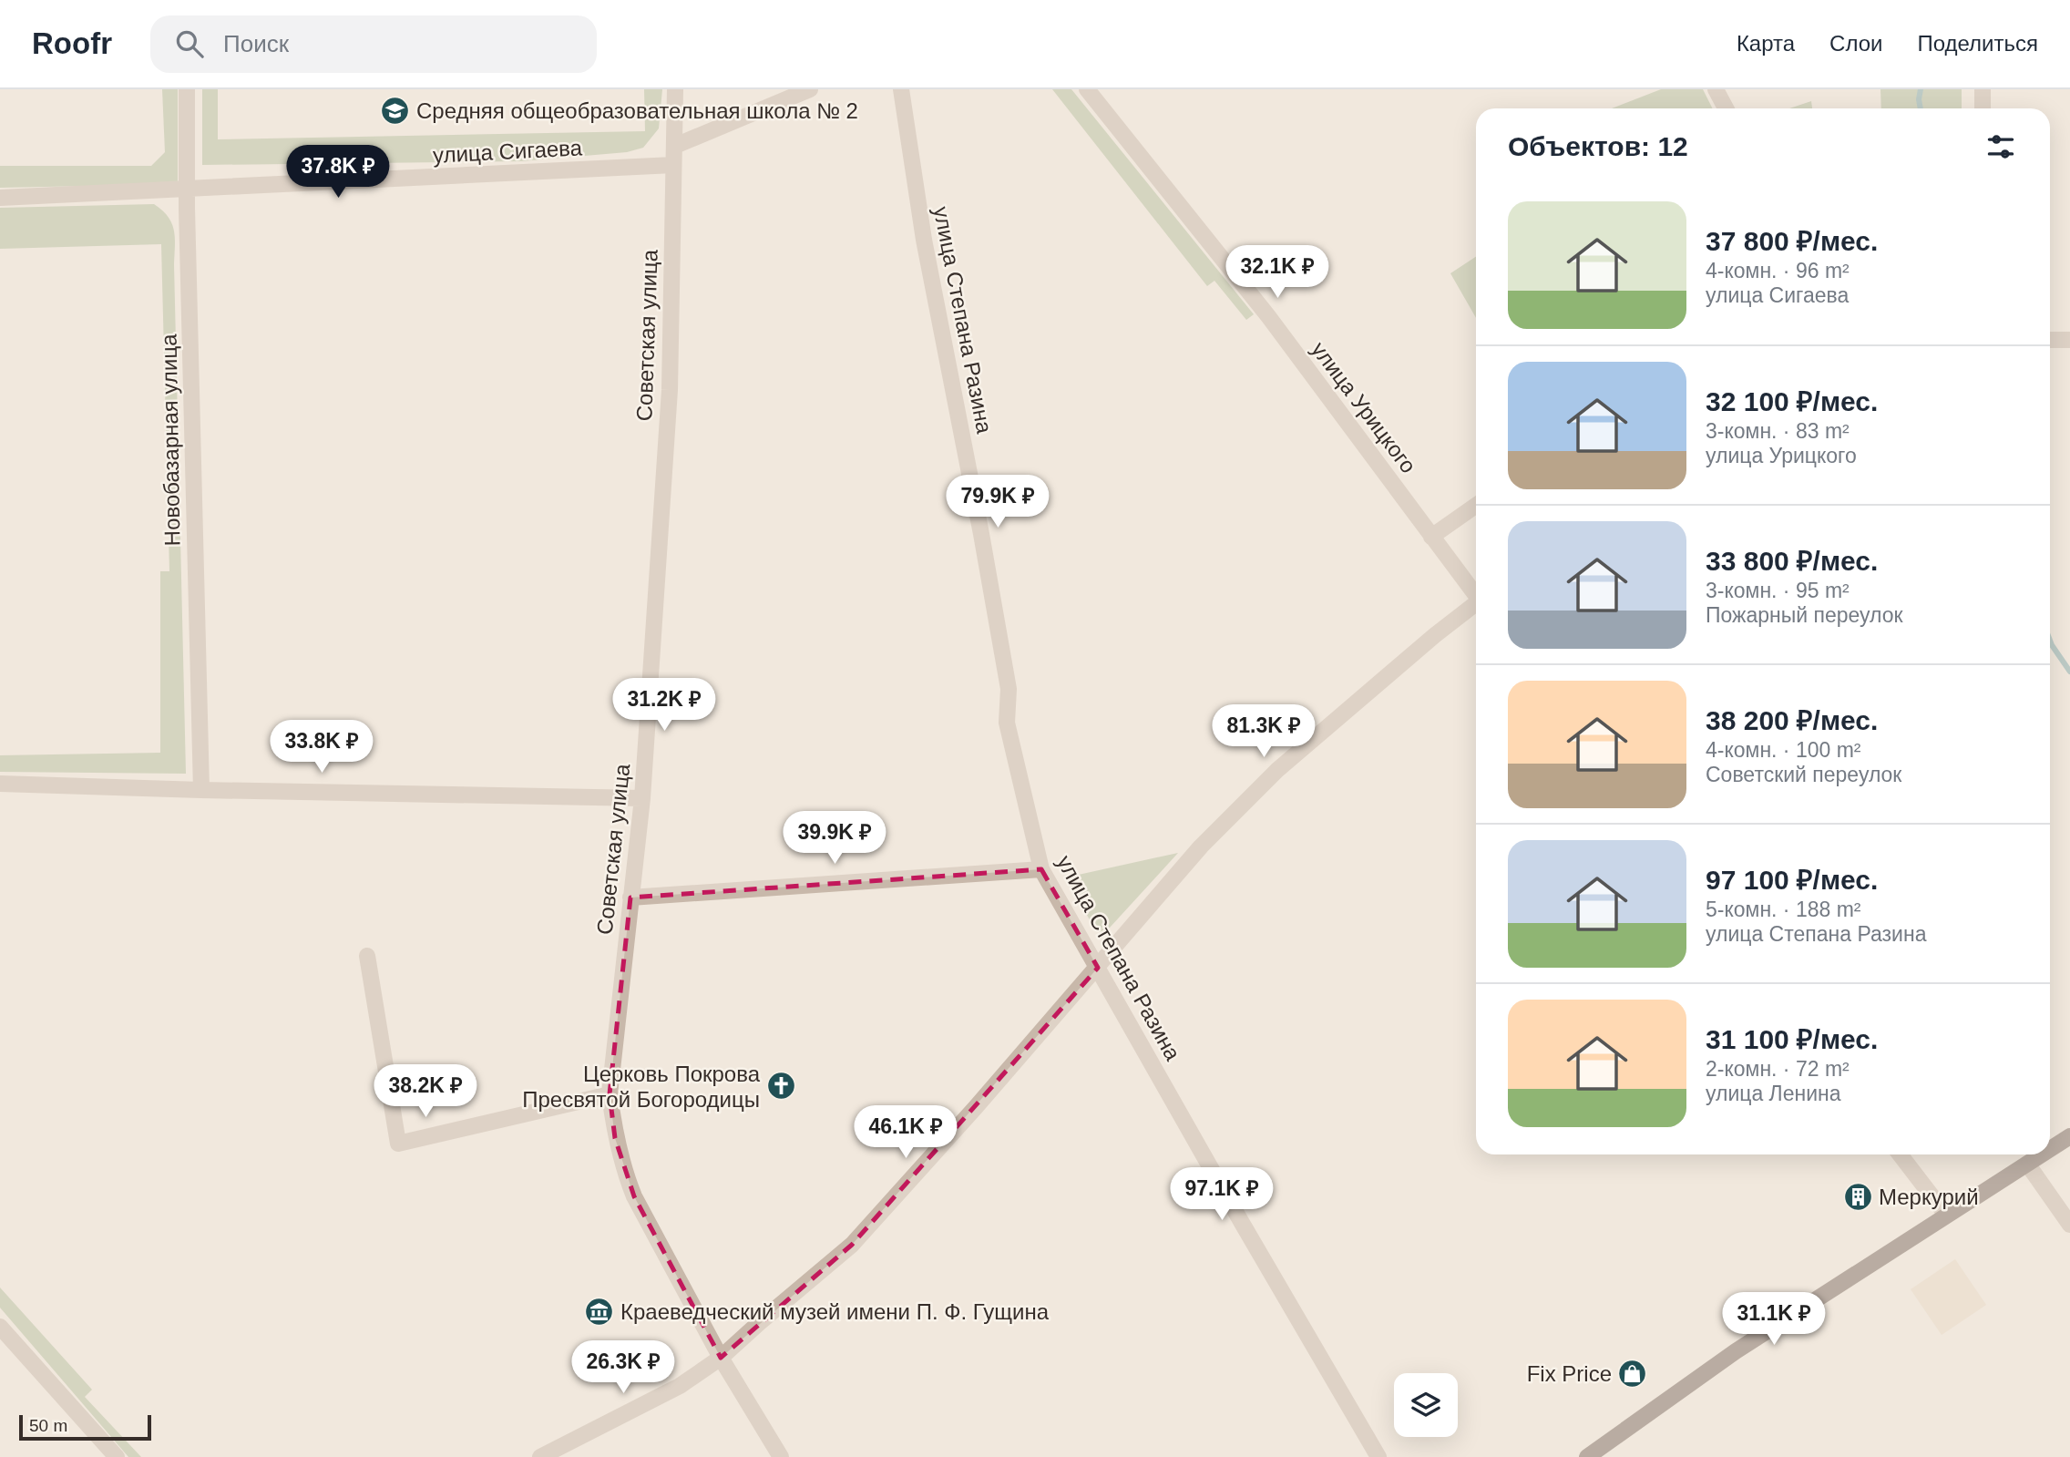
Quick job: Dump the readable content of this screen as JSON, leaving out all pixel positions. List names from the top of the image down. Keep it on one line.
{"streets":{"street":["улица Сигаева","улица Степана Разина","Советская улица","улица Урицкого","Новобазарная улица"]},"crossings":[["улица Сигаева","Советская улица"],["улица Сигаева","Новобазарная улица"]],"places":{"school or university":["Средняя общеобразовательная школа № 2"],"church":["Церковь Покрова Пресвятой Богородицы"],"building":["Меркурий"],"museum":["Краеведческий музей имени П. Ф. Гущина"],"shop":["Fix Price"]},"scale_bar":"50 m","page":{"header":"Roofr","search":"Поиск","nav":["Карта","Слои","Поделиться"],"heading":"Объектов: 12","price":["37.8K ₽","32.1K ₽","79.9K ₽","31.2K ₽","81.3K ₽","33.8K ₽","39.9K ₽","38.2K ₽","46.1K ₽","97.1K ₽","31.1K ₽","26.3K ₽"],"list":[{"name":"37 800 ₽/мес.","note":"4-комн. · 96 m² · улица Сигаева"},{"name":"32 100 ₽/мес.","note":"3-комн. · 83 m² · улица Урицкого"},{"name":"33 800 ₽/мес.","note":"3-комн. · 95 m² · Пожарный переулок"},{"name":"38 200 ₽/мес.","note":"4-комн. · 100 m² · Советский переулок"},{"name":"97 100 ₽/мес.","note":"5-комн. · 188 m² · улица Степана Разина"},{"name":"31 100 ₽/мес.","note":"2-комн. · 72 m² · улица Ленина"}],"scale":"50 m"}}
